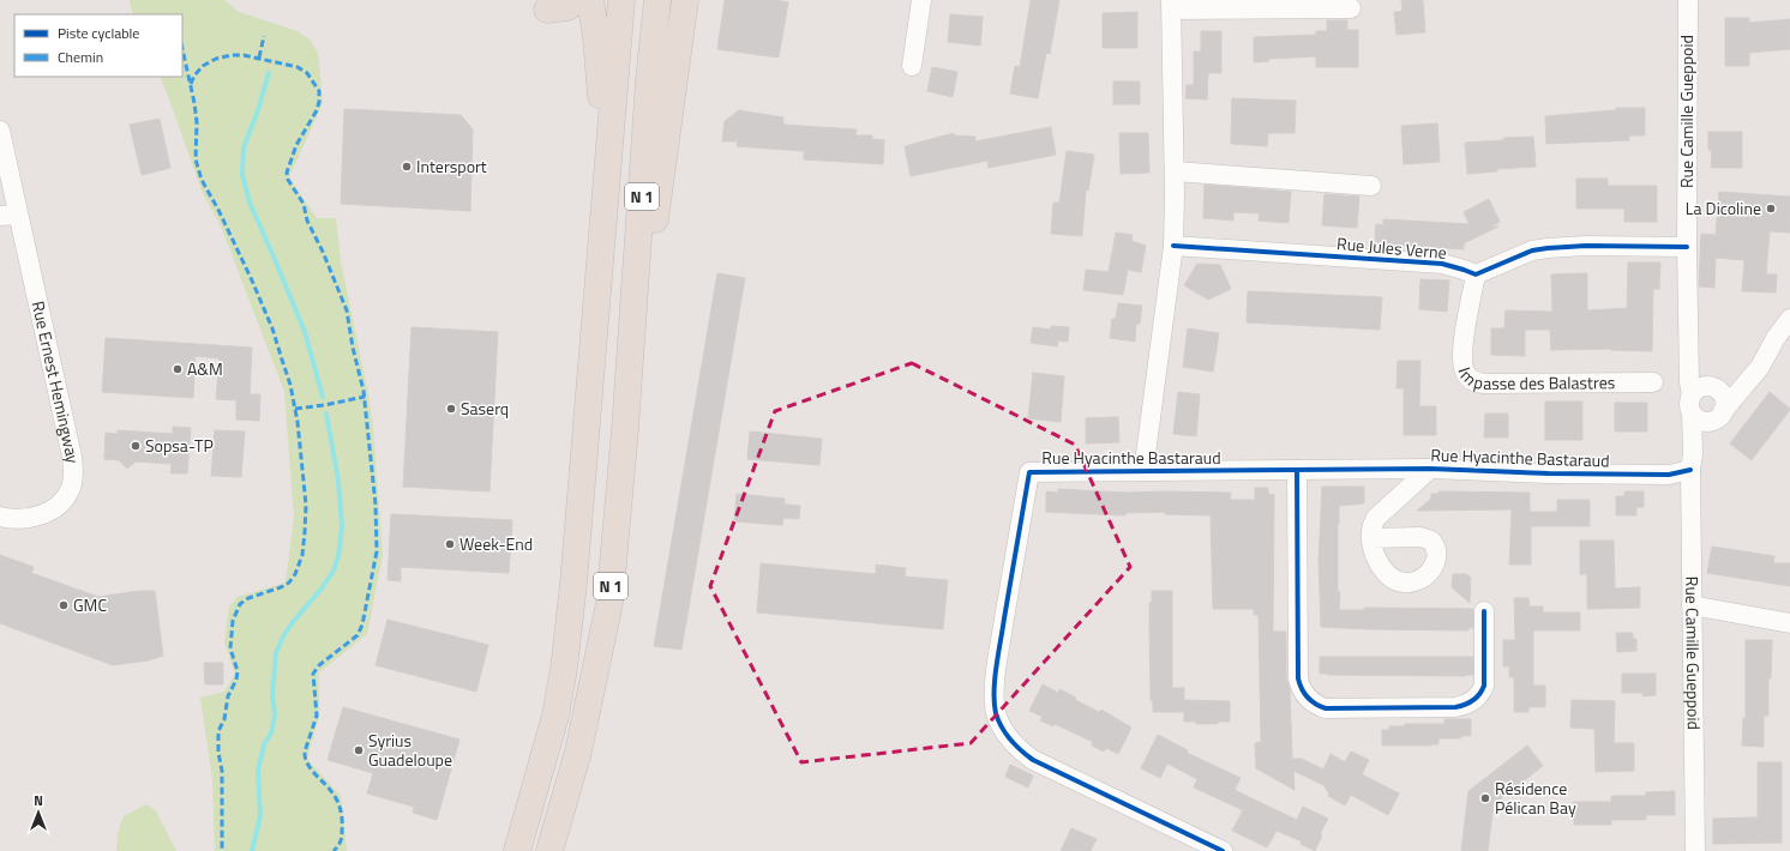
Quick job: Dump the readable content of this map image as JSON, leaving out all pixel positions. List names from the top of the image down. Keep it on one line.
{"streets":{"highway":["N 1"],"street":["Rue Camille Gueppoid","Rue Jules Verne","Impasse des Balastres","Rue Ernest Hemingway","Rue Hyacinthe Bastaraud"]},"crossings":[["Rue Camille Gueppoid","Rue Hyacinthe Bastaraud"],["Rue Jules Verne","Impasse des Balastres"]],"places":["Intersport","La Dicoline","A&M","Saserq","Sopsa-TP","Week-End","GMC","Syrius Guadeloupe","Résidence Pélican Bay"],"legend":["Piste cyclable","Chemin"],"north":"top"}
